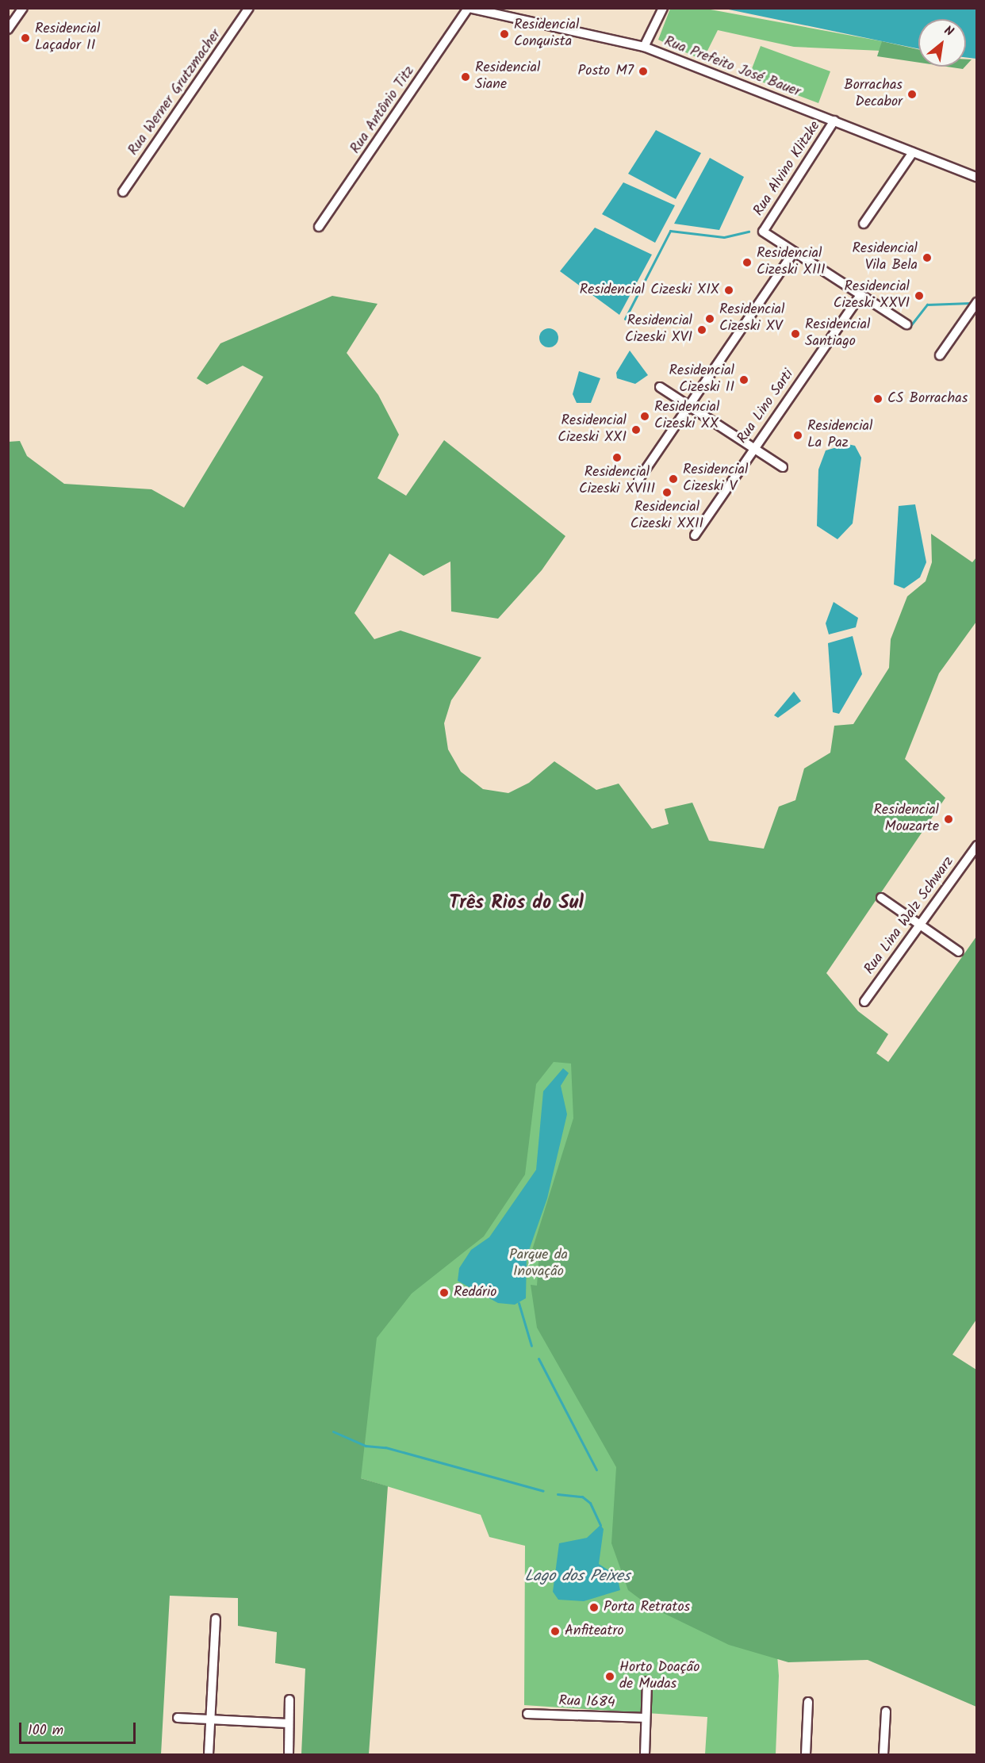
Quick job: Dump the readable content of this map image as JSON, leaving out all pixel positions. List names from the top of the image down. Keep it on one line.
{"streets":{"street":["Rua Prefeito José Bauer","Rua Werner Grutzmacher","Rua Antônio Titz","Rua Alvino Klitzke","Rua Lino Sarti","Rua Lina Walz Schwarz","Rua 1684"]},"crossings":[["Rua Prefeito José Bauer","Rua Antônio Titz"],["Rua Prefeito José Bauer","Rua Alvino Klitzke"]],"districts":["Três Rios do Sul"],"water":["Lago dos Peixes"],"parks":["Parque da Inovação"],"places":["Residencial Conquista","Residencial Laçador II","Posto M7","Residencial Siane","Borrachas Decabor","Residencial Vila Bela","Residencial Cizeski XIII","Residencial Cizeski XIX","Residencial Cizeski XXVI","Residencial Cizeski XV","Residencial Cizeski XVI","Residencial Santiago","Residencial Cizeski II","CS Borrachas","Residencial Cizeski XX","Residencial Cizeski XXI","Residencial La Paz","Residencial Cizeski XVIII","Residencial Cizeski V","Residencial Cizeski XXII","Residencial Mouzarte","Redário","Porta Retratos","Anfiteatro","Horto Doação de Mudas"],"scale_bar":"100 m","north":"top right"}
